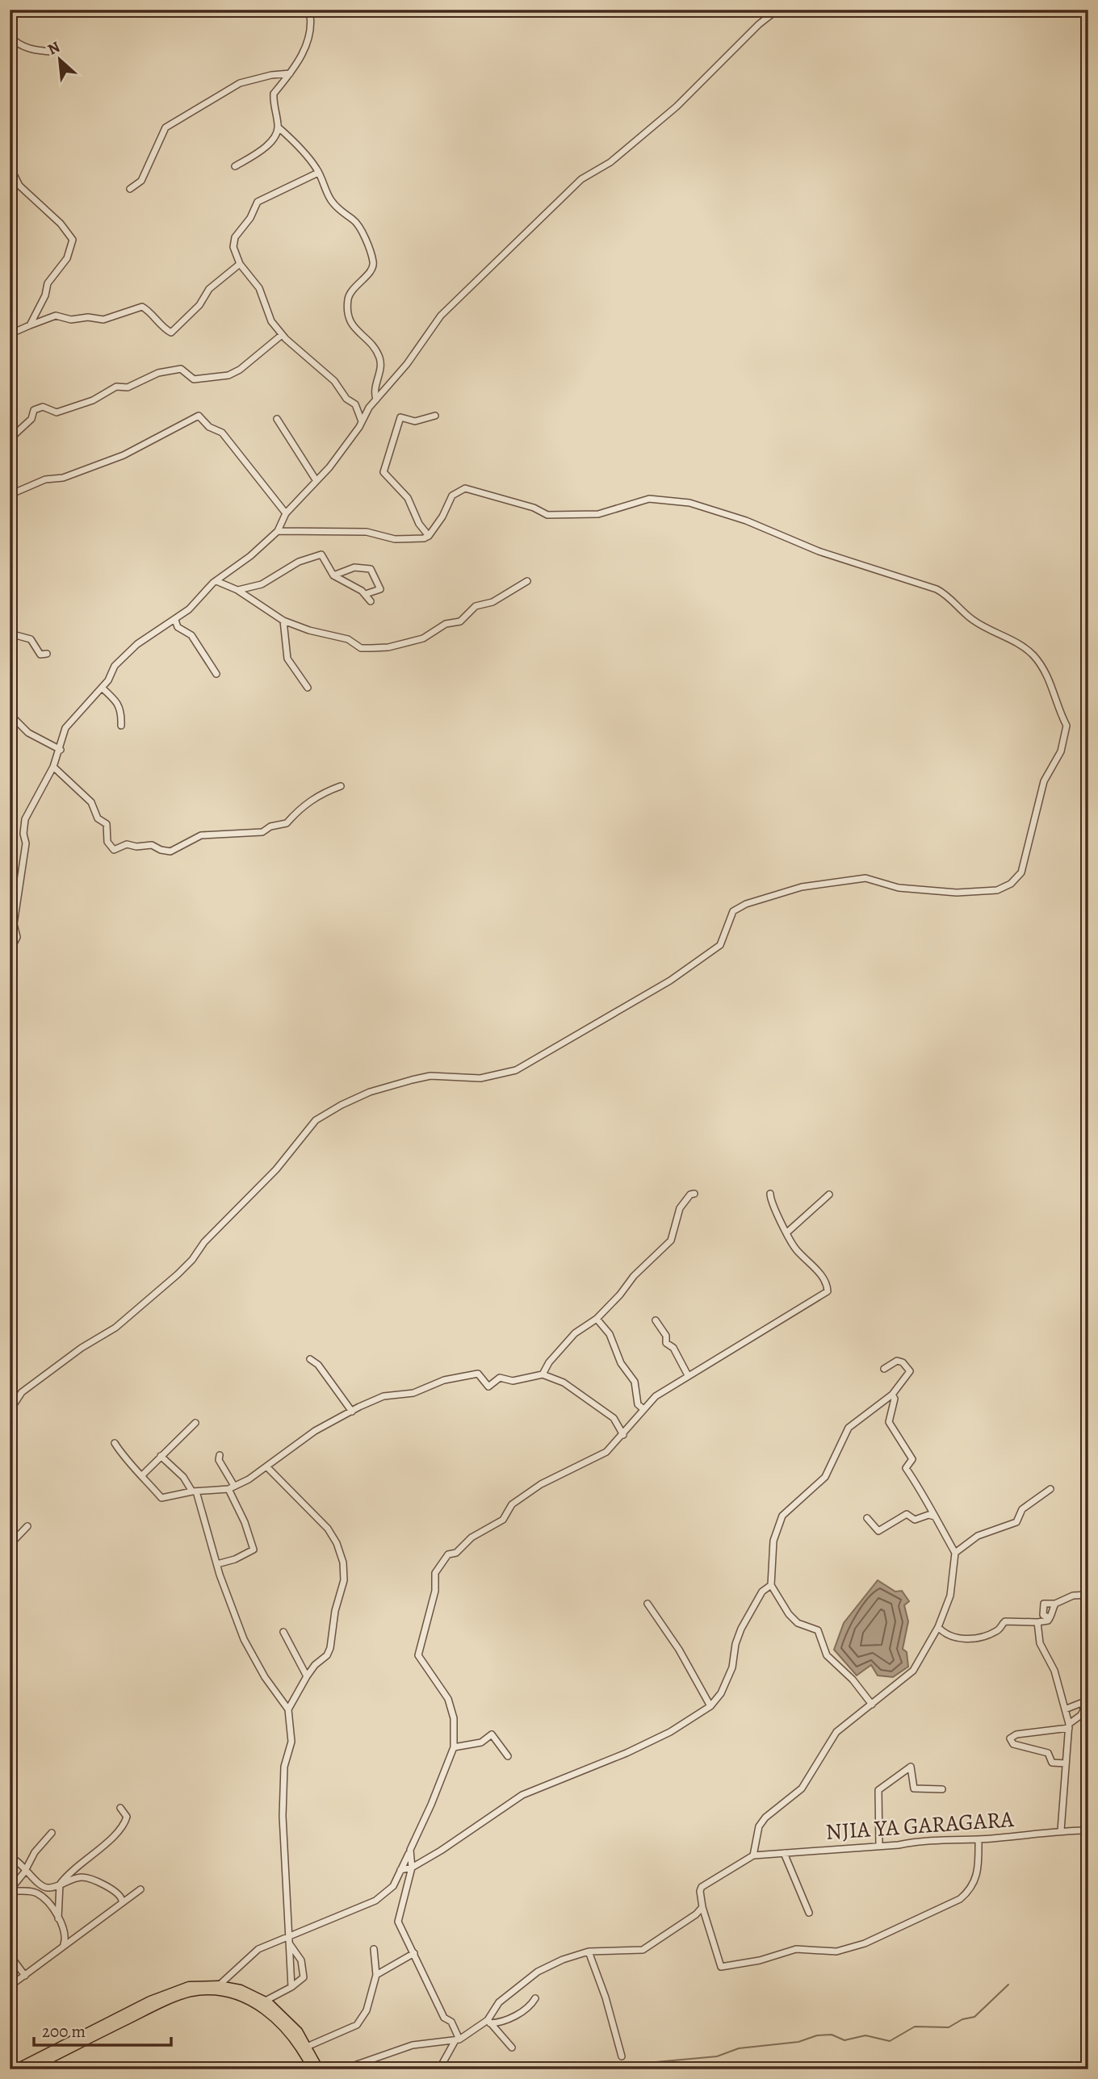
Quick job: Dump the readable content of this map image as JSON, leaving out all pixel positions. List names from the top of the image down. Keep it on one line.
{"streets":{"street":["NJIA YA GARAGARA"]},"scale_bar":"200 m","north":"top left"}
